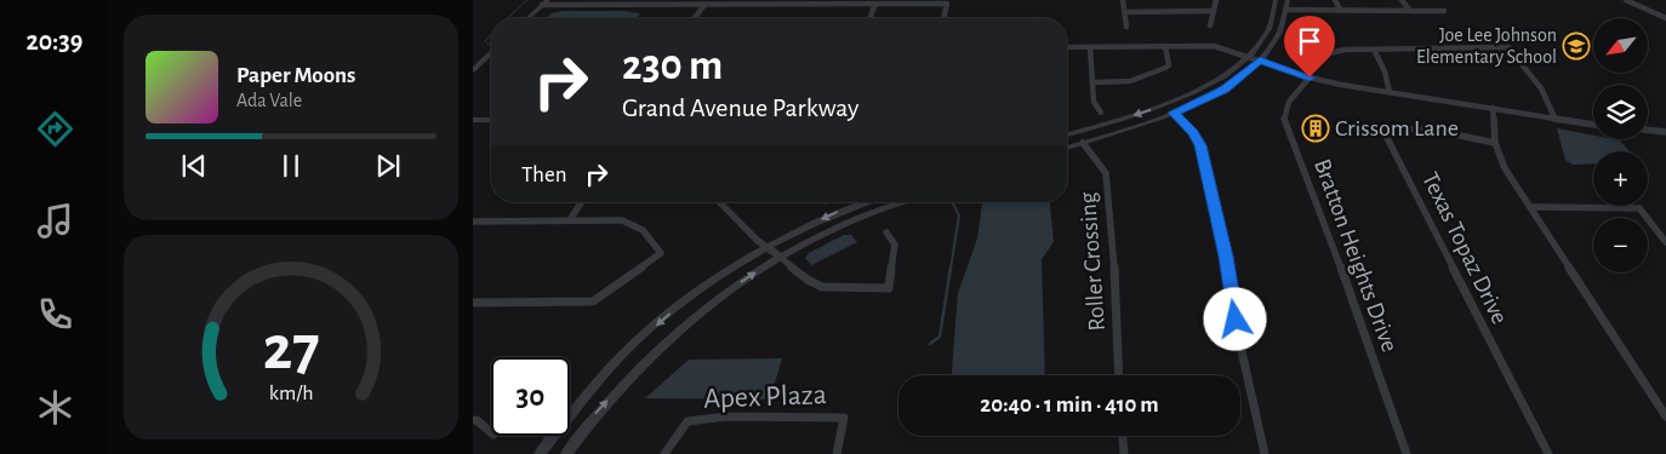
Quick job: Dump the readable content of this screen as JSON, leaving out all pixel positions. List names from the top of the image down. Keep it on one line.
{"streets":{"street":["Texas Topaz Drive","Bratton Heights Drive","Roller Crossing","Apex Plaza"]},"places":{"school or university":["Joe Lee Johnson Elementary School"],"building":["Crissom Lane"]},"north":"bottom left","page":{"tabs":"20:39","map_buttons":["+","−"],"turn":["230 m","Grand Avenue Parkway"],"song":["Paper Moons","Ada Vale"],"then":"Then","limit":"30","trip":"20:40 · 1 min · 410 m","gauge":["27","km/h"]}}
